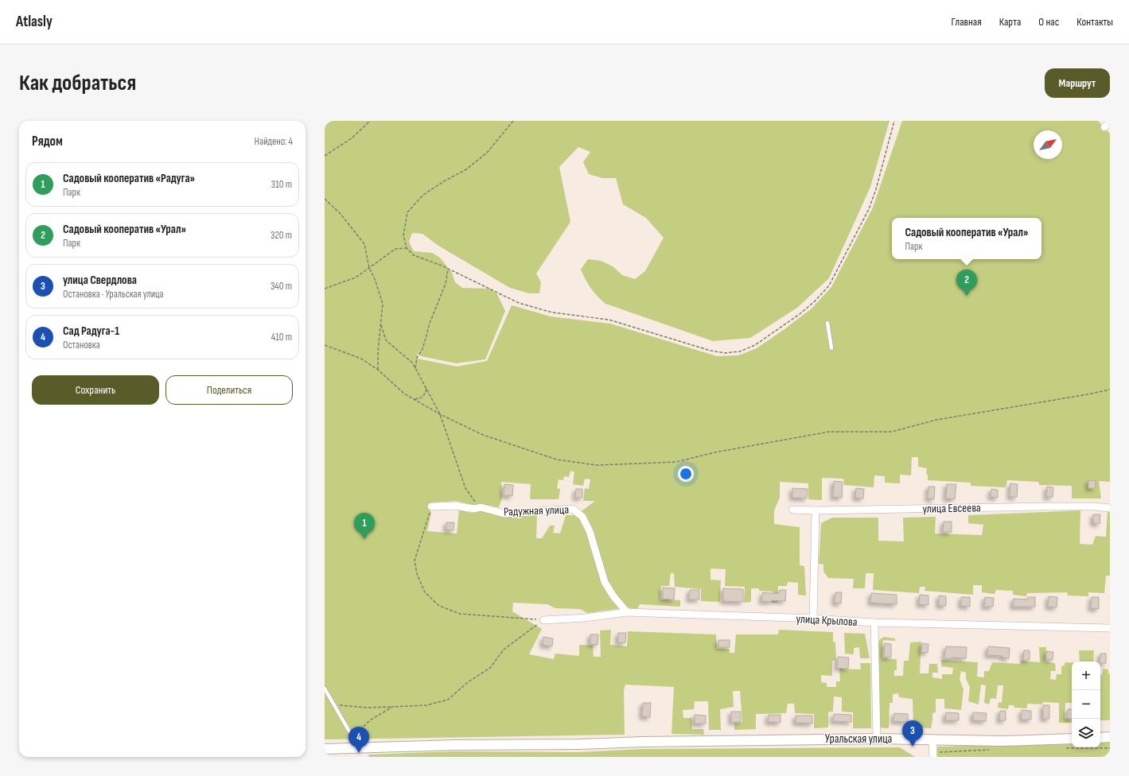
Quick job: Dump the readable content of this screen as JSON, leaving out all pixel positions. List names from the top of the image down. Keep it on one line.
{"streets":{"main road":["Уральская улица"],"street":["улица Евсеева","Радужная улица","улица Крылова"]},"crossings":[["Радужная улица","улица Крылова"]],"north":"top right","page":{"header":"Atlasly","nav":["Главная","Карта","О нас","Контакты"],"buttons":["Маршрут",["Сохранить","Поделиться"]],"title":"Как добраться","heading":["Рядом","Найдено: 4"],"list":[{"mark":"1","name":"Садовый кооператив «Радуга»","note":"Парк","value":"310 m"},{"mark":"2","name":"Садовый кооператив «Урал»","note":"Парк","value":"320 m"},{"mark":"3","name":"улица Свердлова","note":"Остановка · Уральская улица","value":"340 m"},{"mark":"4","name":"Сад Радуга-1","note":"Остановка","value":"410 m"}],"popup":["Садовый кооператив «Урал»","Парк"],"pins":["2","1","3","4"],"map_buttons":["+","−"]}}
